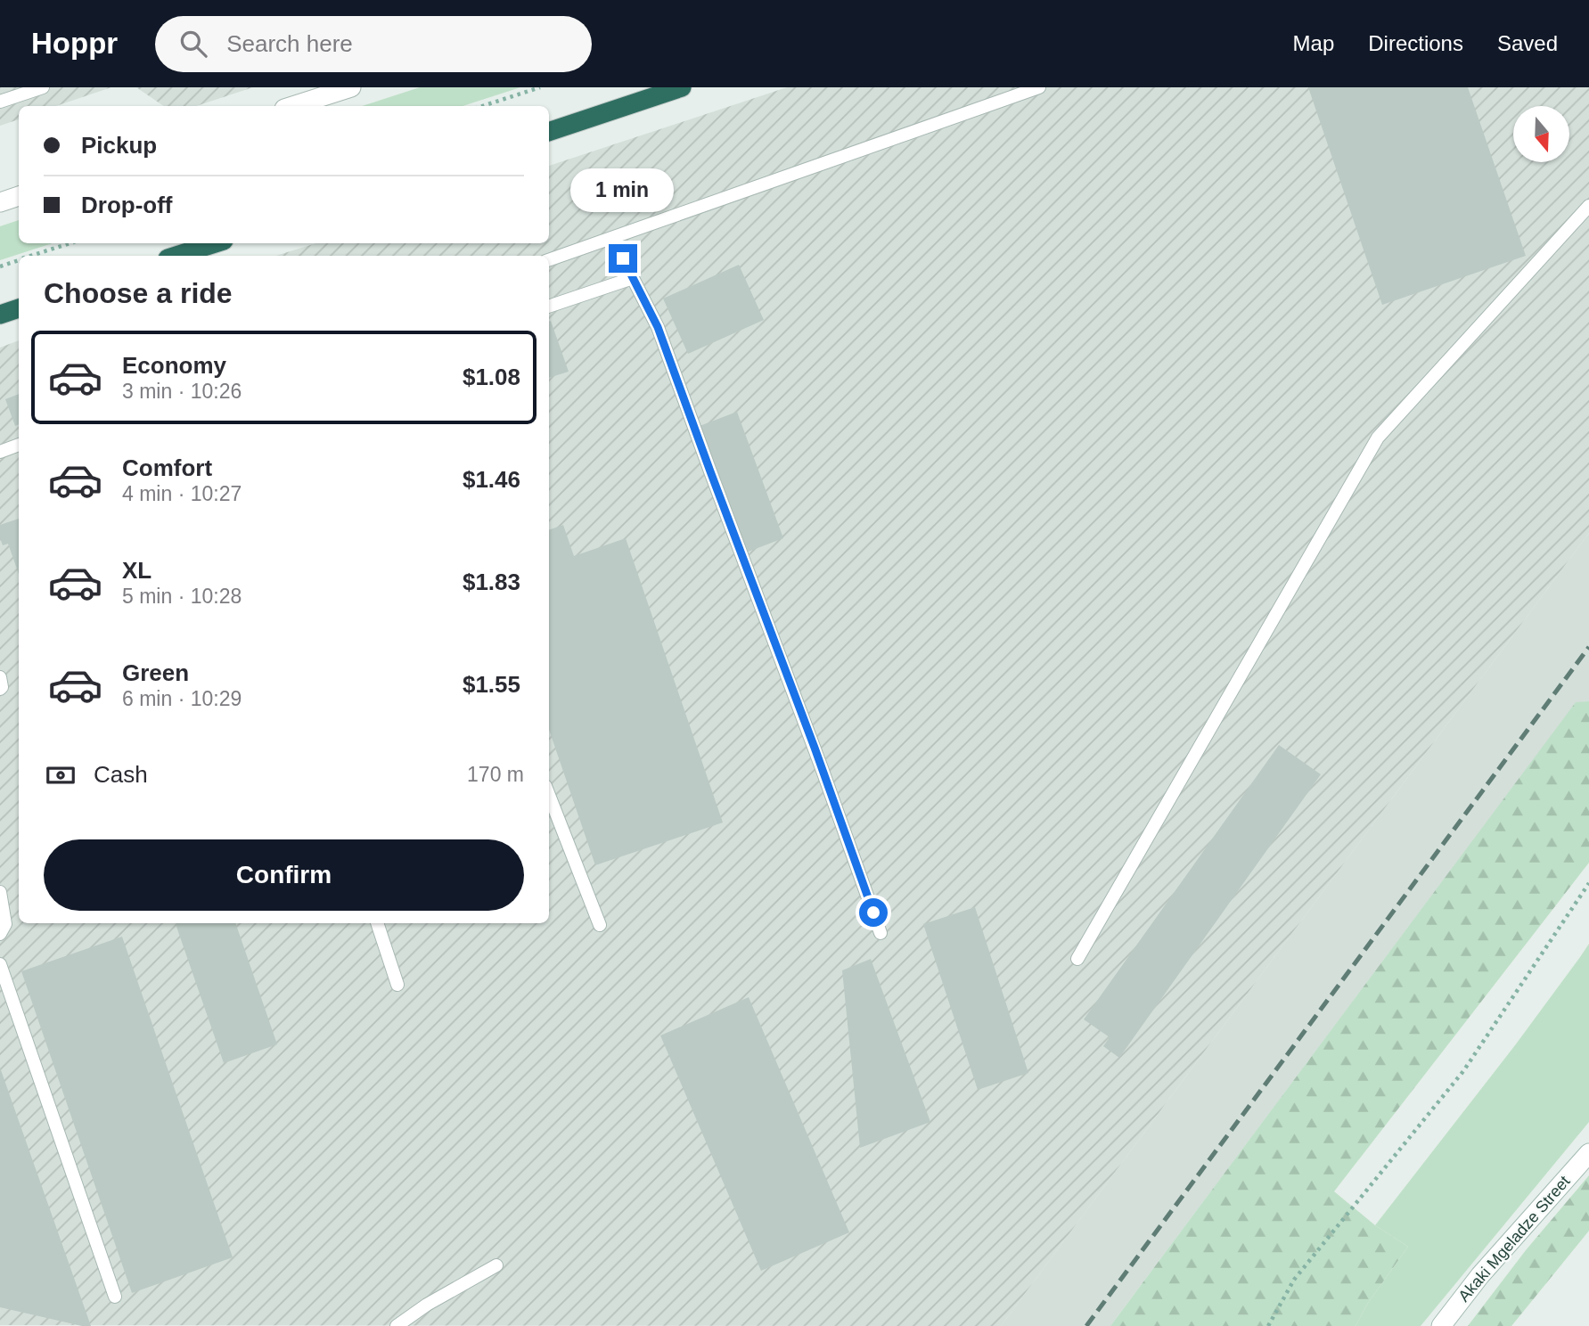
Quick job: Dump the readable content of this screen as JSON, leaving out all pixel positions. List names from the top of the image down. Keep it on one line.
{"streets":{"street":["Akaki Mgeladze Street"]},"north":"bottom","page":{"header":"Hoppr","search":"Search here","nav":["Map","Directions","Saved"],"banner":["Pickup","Drop-off"],"bubble":"1 min","heading":"Choose a ride","list":[{"name":"Economy","note":"3 min · 10:26","value":"$1.08"},{"name":"Comfort","note":"4 min · 10:27","value":"$1.46"},{"name":"XL","note":"5 min · 10:28","value":"$1.83"},{"name":"Green","note":"6 min · 10:29","value":"$1.55"}],"pay":["Cash","170 m"],"buttons":"Confirm"}}
